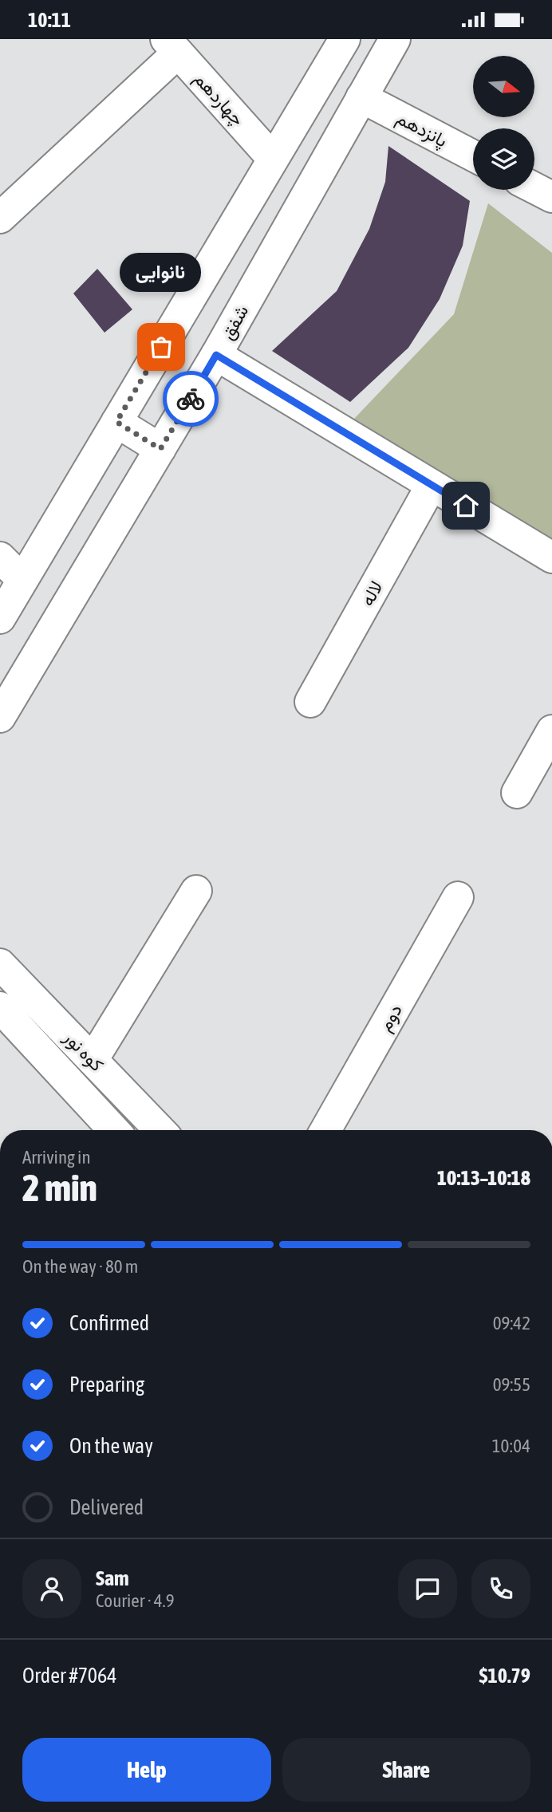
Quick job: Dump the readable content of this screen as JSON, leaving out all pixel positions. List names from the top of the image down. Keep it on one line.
{"streets":{"street":["چهاردهم","پانزدهم","شفق","لاله","دوم","کوه نور"]},"crossings":[["پانزدهم","شفق"]],"places":["نانوایی"],"north":"right","page":{"status":"10:11","bubble":"نانوایی","heading":["2 min","Arriving in","10:13–10:18"],"panel":["Sam","Courier · 4.9","Order #7064","$10.79"],"bar":"On the way · 80 m","list":[["Confirmed","09:42"],["Preparing","09:55"],["On the way","10:04"],"Delivered"],"buttons":["Help","Share"]}}
